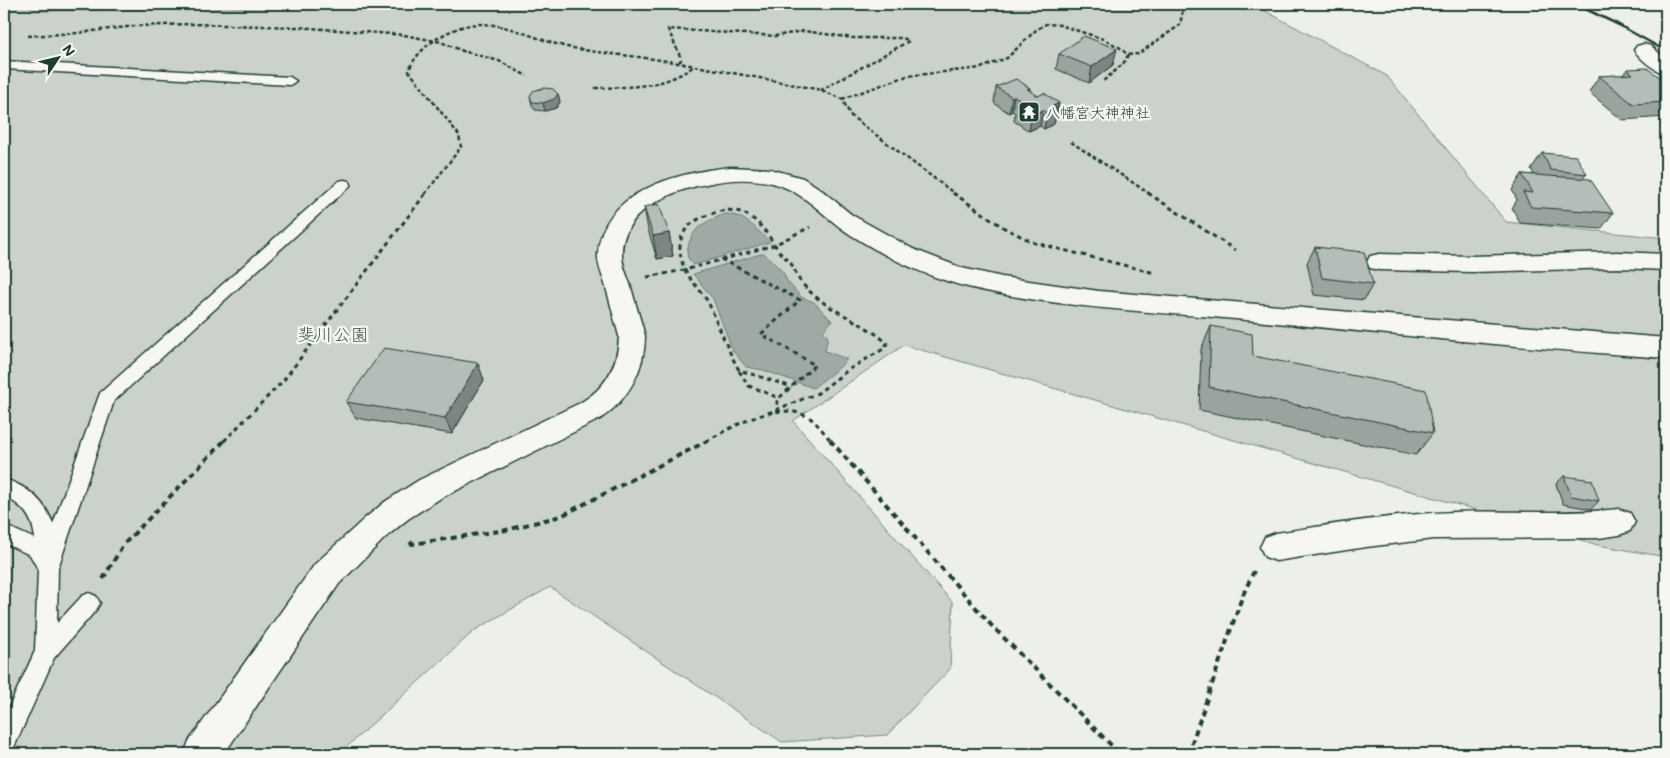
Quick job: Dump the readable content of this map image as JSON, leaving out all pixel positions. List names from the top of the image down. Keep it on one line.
{"parks":["斐川公園"],"places":{"temple":["八幡宮大神神社"]},"north":"top right"}
